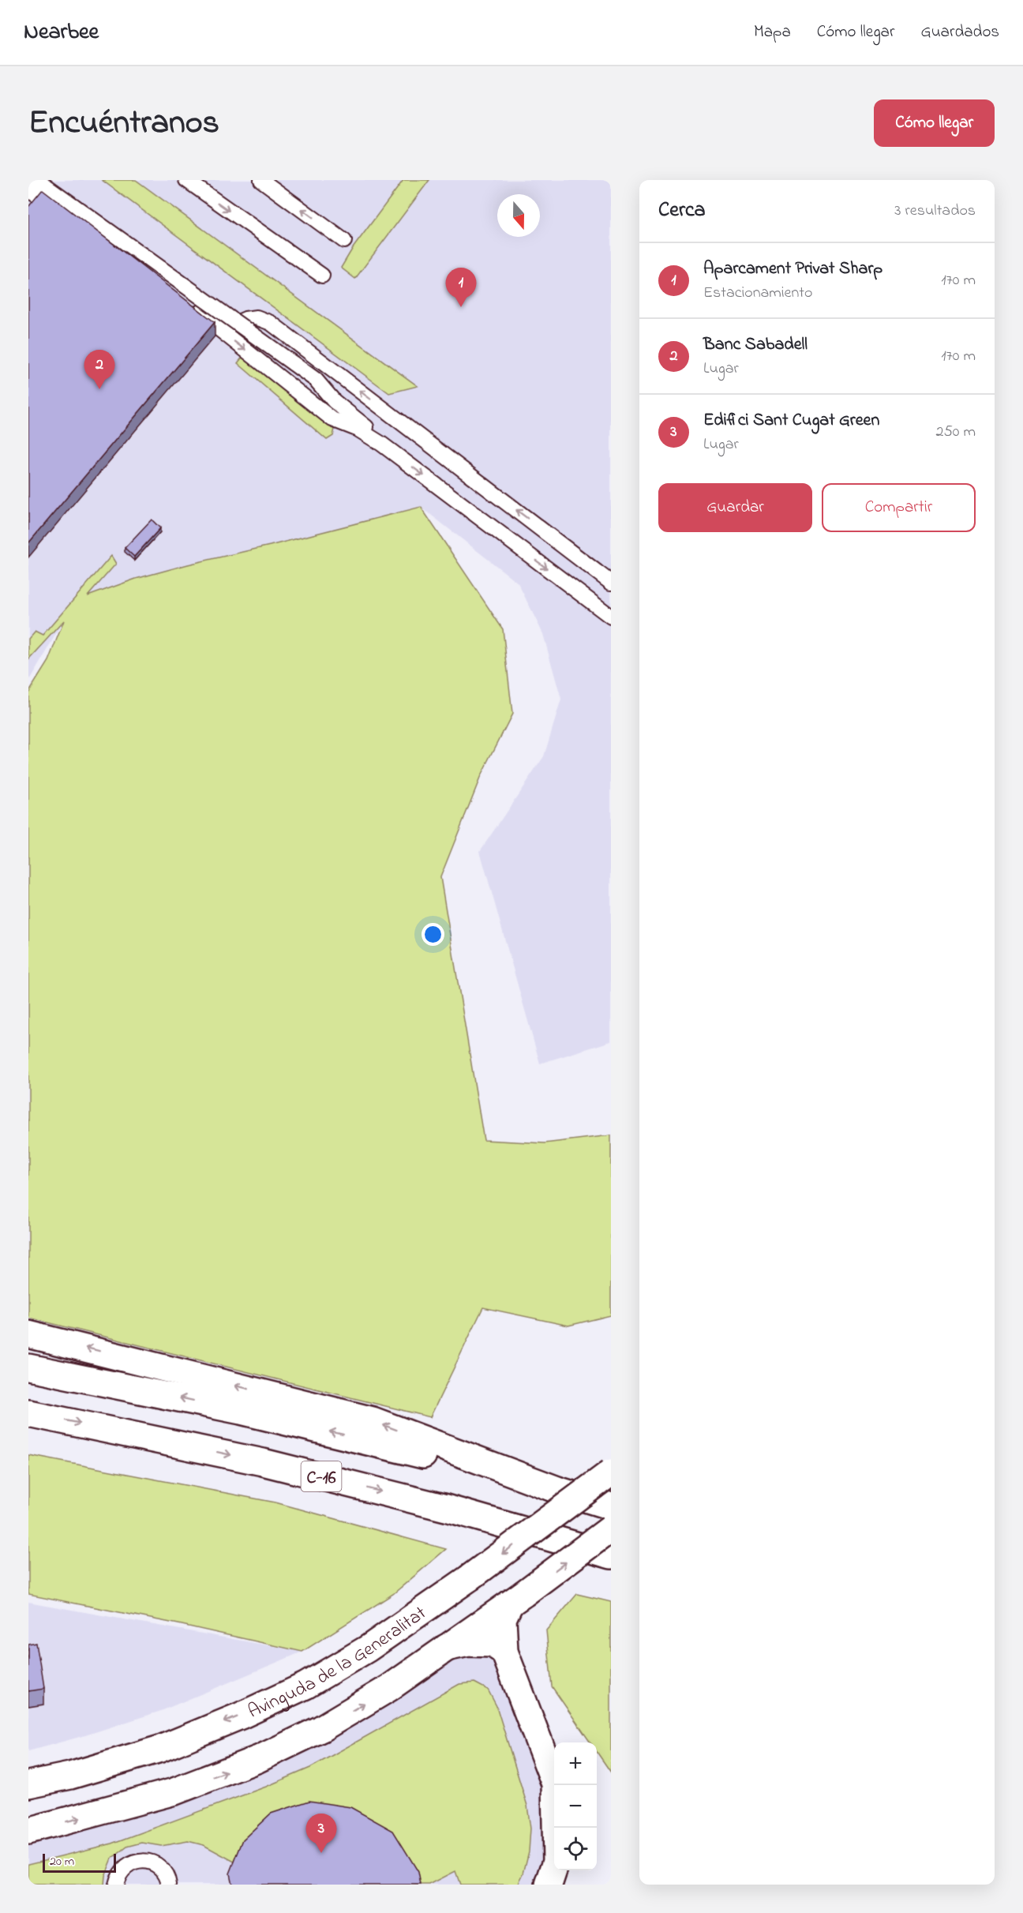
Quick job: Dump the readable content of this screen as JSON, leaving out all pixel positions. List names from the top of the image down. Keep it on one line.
{"streets":{"main road":["C-16","Avinguda de la Generalitat"]},"scale_bar":"20 m","north":"bottom","page":{"header":"Nearbee","nav":["Mapa","Cómo llegar","Guardados"],"title":"Encuéntranos","buttons":["Cómo llegar",["Guardar","Compartir"]],"heading":["Cerca","3 resultados"],"list":[{"mark":"1","name":"Aparcament Privat Sharp","note":"Estacionamiento","value":"170 m"},{"mark":"2","name":"Banc Sabadell","note":"Lugar","value":"170 m"},{"mark":"3","name":"Edifici Sant Cugat Green","note":"Lugar","value":"250 m"}],"pins":["1","2","3"],"map_buttons":["+","−"],"scale":"20 m"}}
